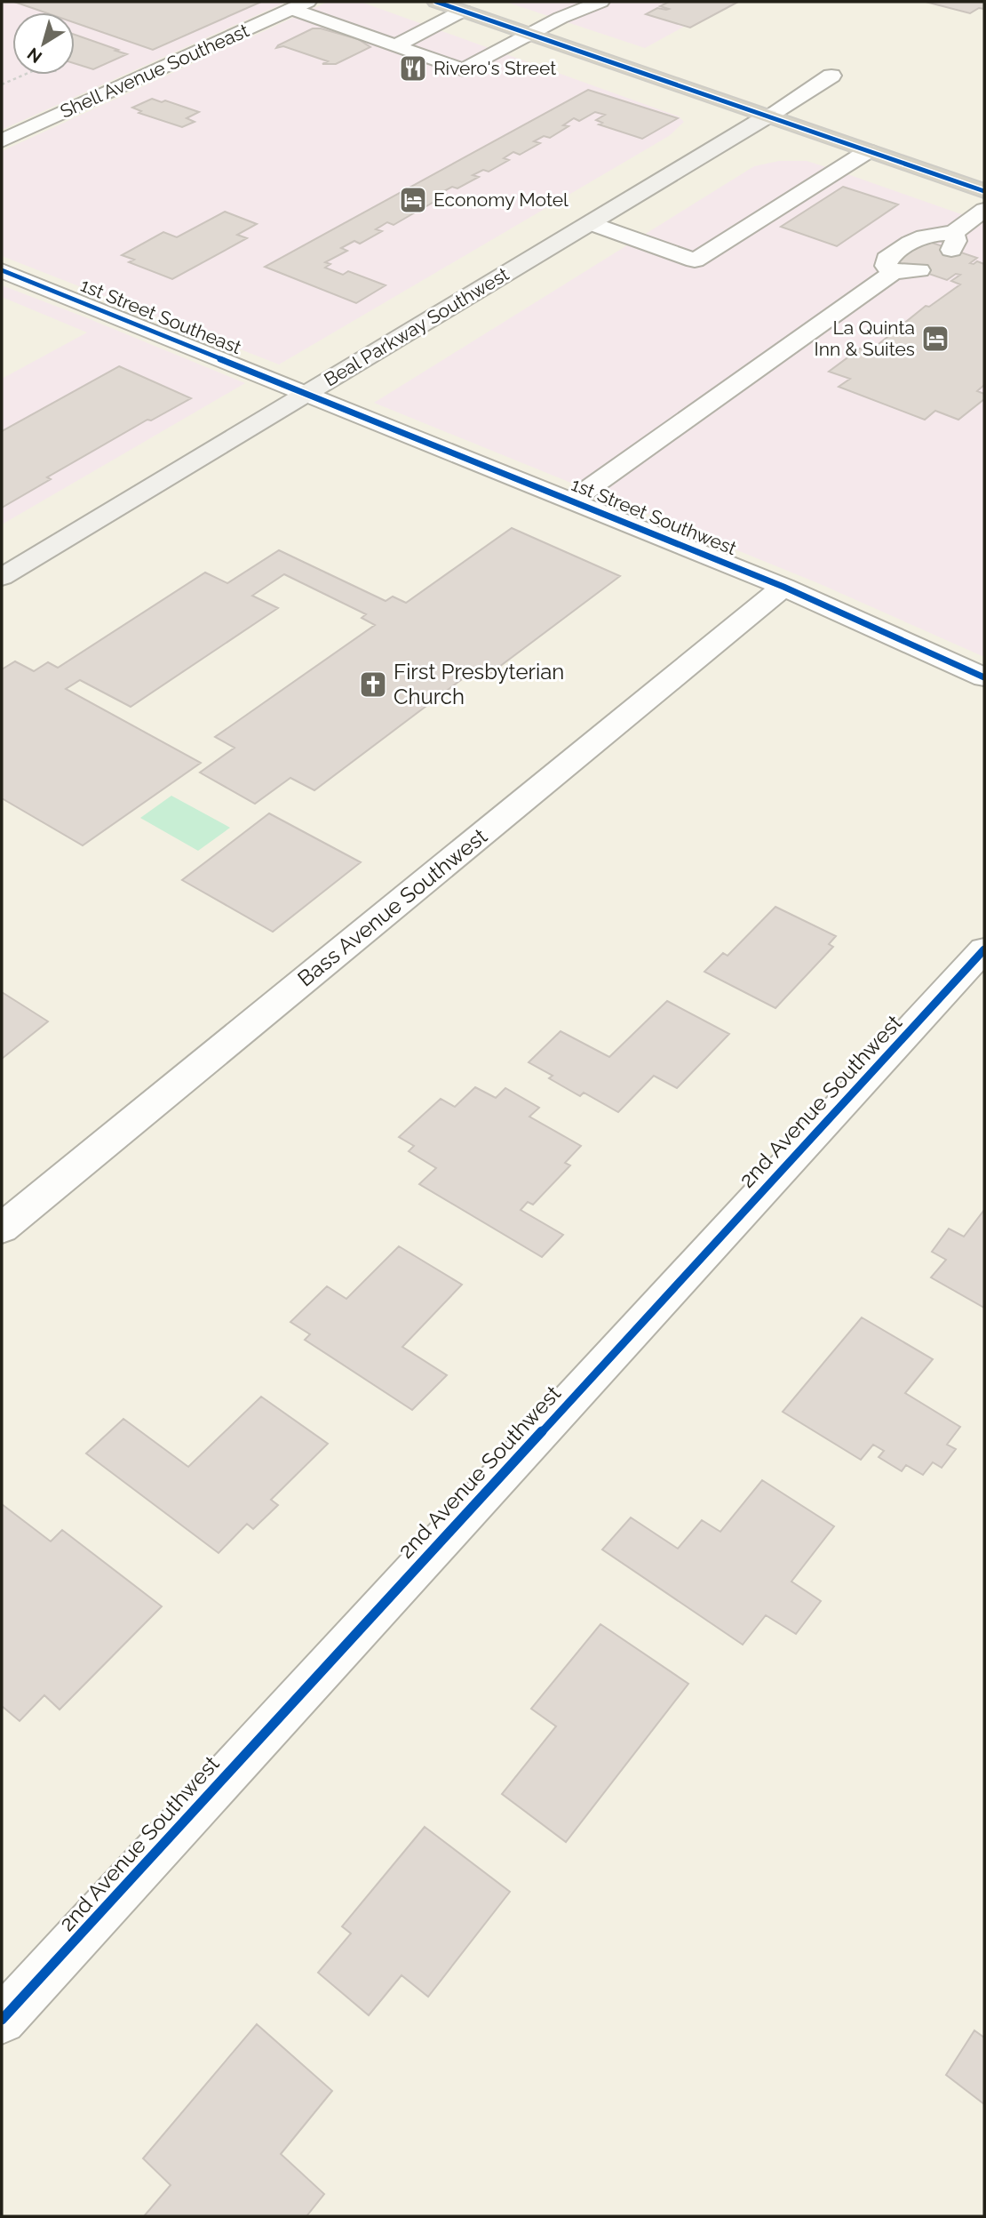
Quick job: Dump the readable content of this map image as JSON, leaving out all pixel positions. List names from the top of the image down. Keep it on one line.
{"streets":{"main road":["Beal Parkway Southwest"],"street":["Shell Avenue Southeast","1st Street Southeast","1st Street Southwest","Bass Avenue Southwest","2nd Avenue Southwest"]},"crossings":[["1st Street Southeast","Beal Parkway Southwest"],["1st Street Southeast","1st Street Southwest"],["Beal Parkway Southwest","1st Street Southwest"],["1st Street Southwest","Bass Avenue Southwest"]],"places":{"restaurant":["Rivero's Street"],"hotel":["Economy Motel","La Quinta Inn & Suites"],"church":["First Presbyterian Church"]},"north":"bottom left"}
